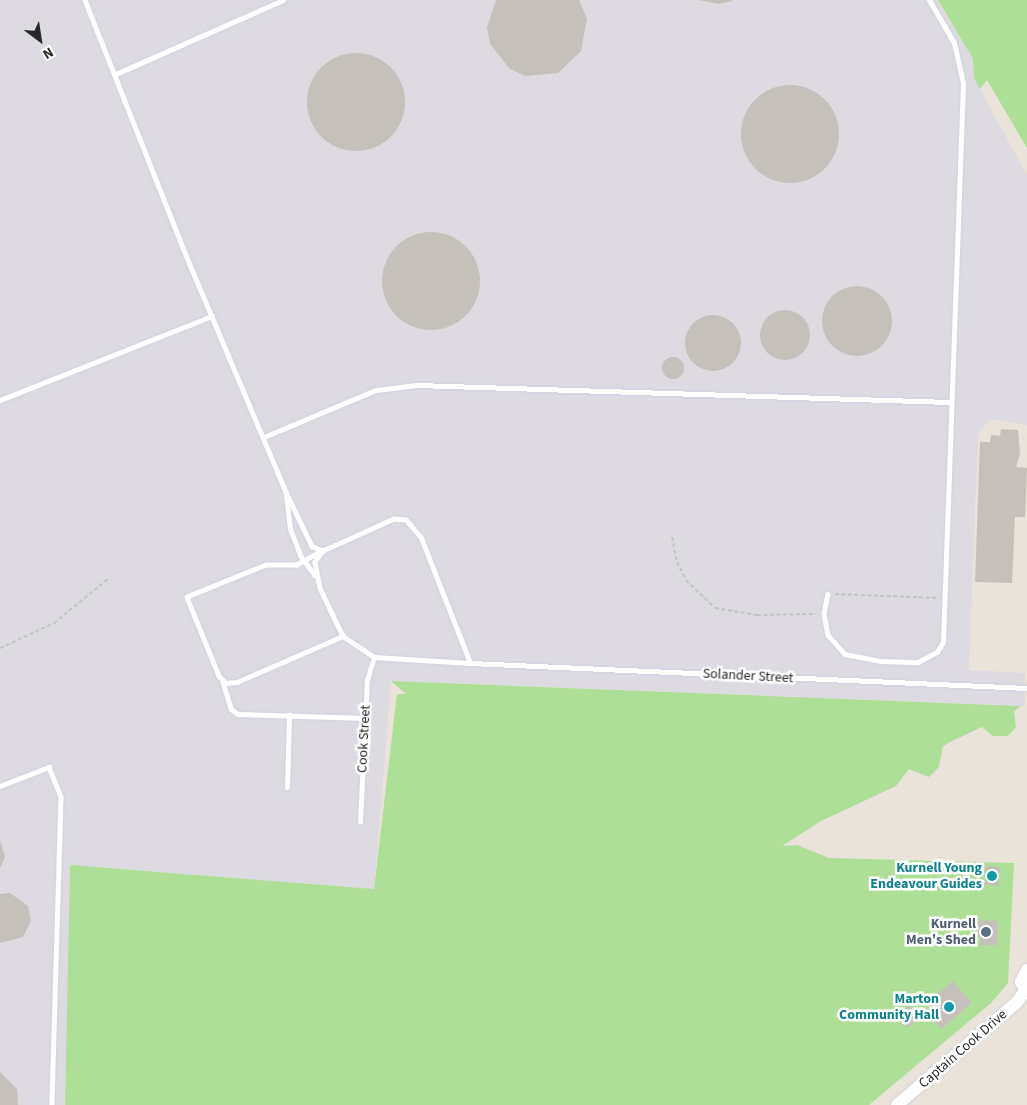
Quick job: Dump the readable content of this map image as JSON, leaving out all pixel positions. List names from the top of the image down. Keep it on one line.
{"streets":{"main road":["Captain Cook Drive"],"lane":["Solander Street","Cook Street"]},"crossings":[["Solander Street","Cook Street"]],"places":["Kurnell Young Endeavour Guides","Kurnell Men's Shed","Marton Community Hall"],"north":"bottom right"}
